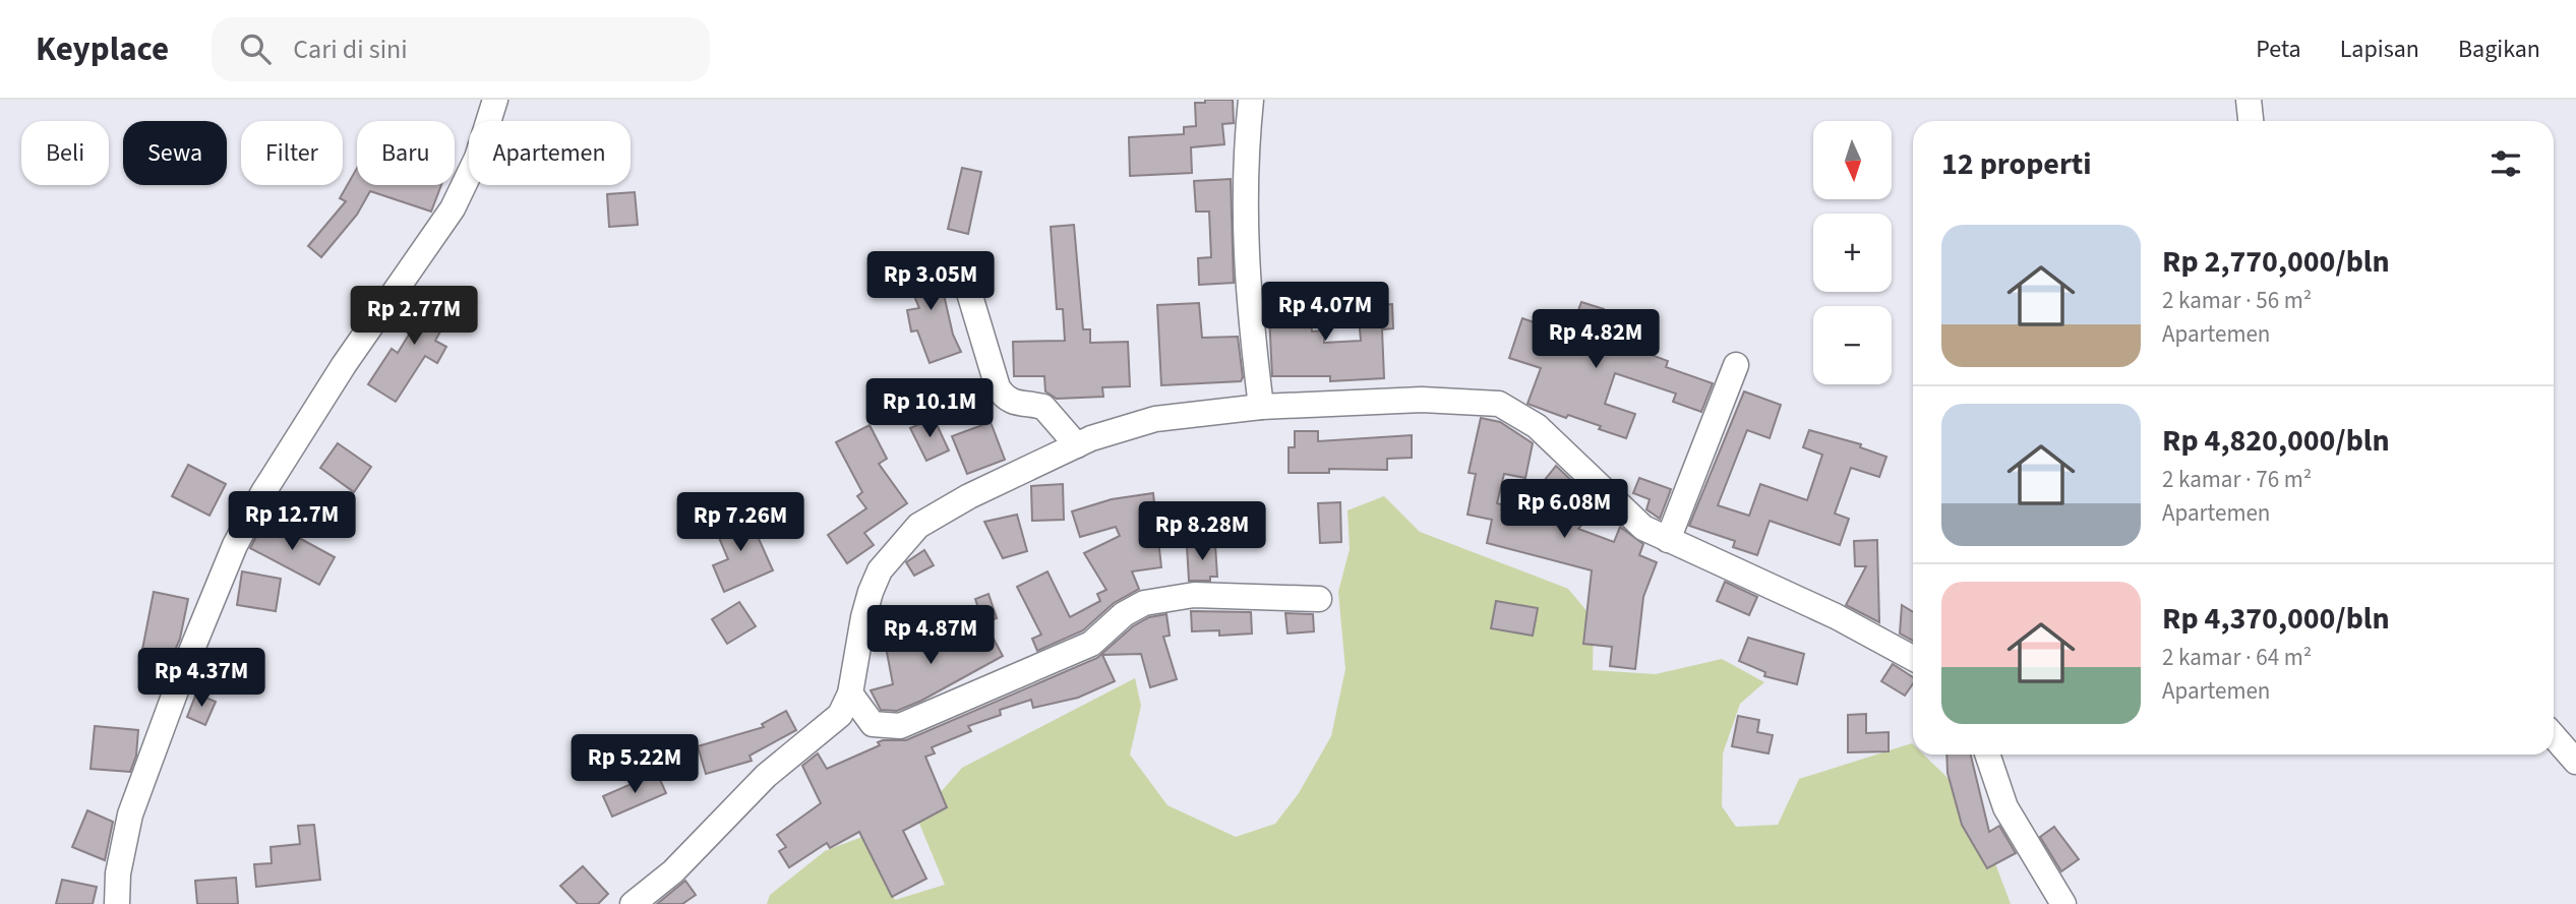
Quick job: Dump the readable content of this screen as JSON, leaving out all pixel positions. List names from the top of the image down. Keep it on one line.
{"north":"bottom","page":{"header":"Keyplace","search":"Cari di sini","nav":["Peta","Lapisan","Bagikan"],"map_buttons":["+","−"],"chip":["Beli","Sewa","Filter","Baru","Apartemen"],"heading":"12 properti","list":[{"name":"Rp 2,770,000/bln","note":"2 kamar · 56 m² · Apartemen"},{"name":"Rp 4,820,000/bln","note":"2 kamar · 76 m² · Apartemen"},{"name":"Rp 4,370,000/bln","note":"2 kamar · 64 m² · Apartemen"}],"price":["Rp 3.05M","Rp 4.07M","Rp 2.77M","Rp 4.82M","Rp 10.1M","Rp 6.08M","Rp 12.7M","Rp 7.26M","Rp 8.28M","Rp 4.87M","Rp 4.37M","Rp 5.22M"]}}
